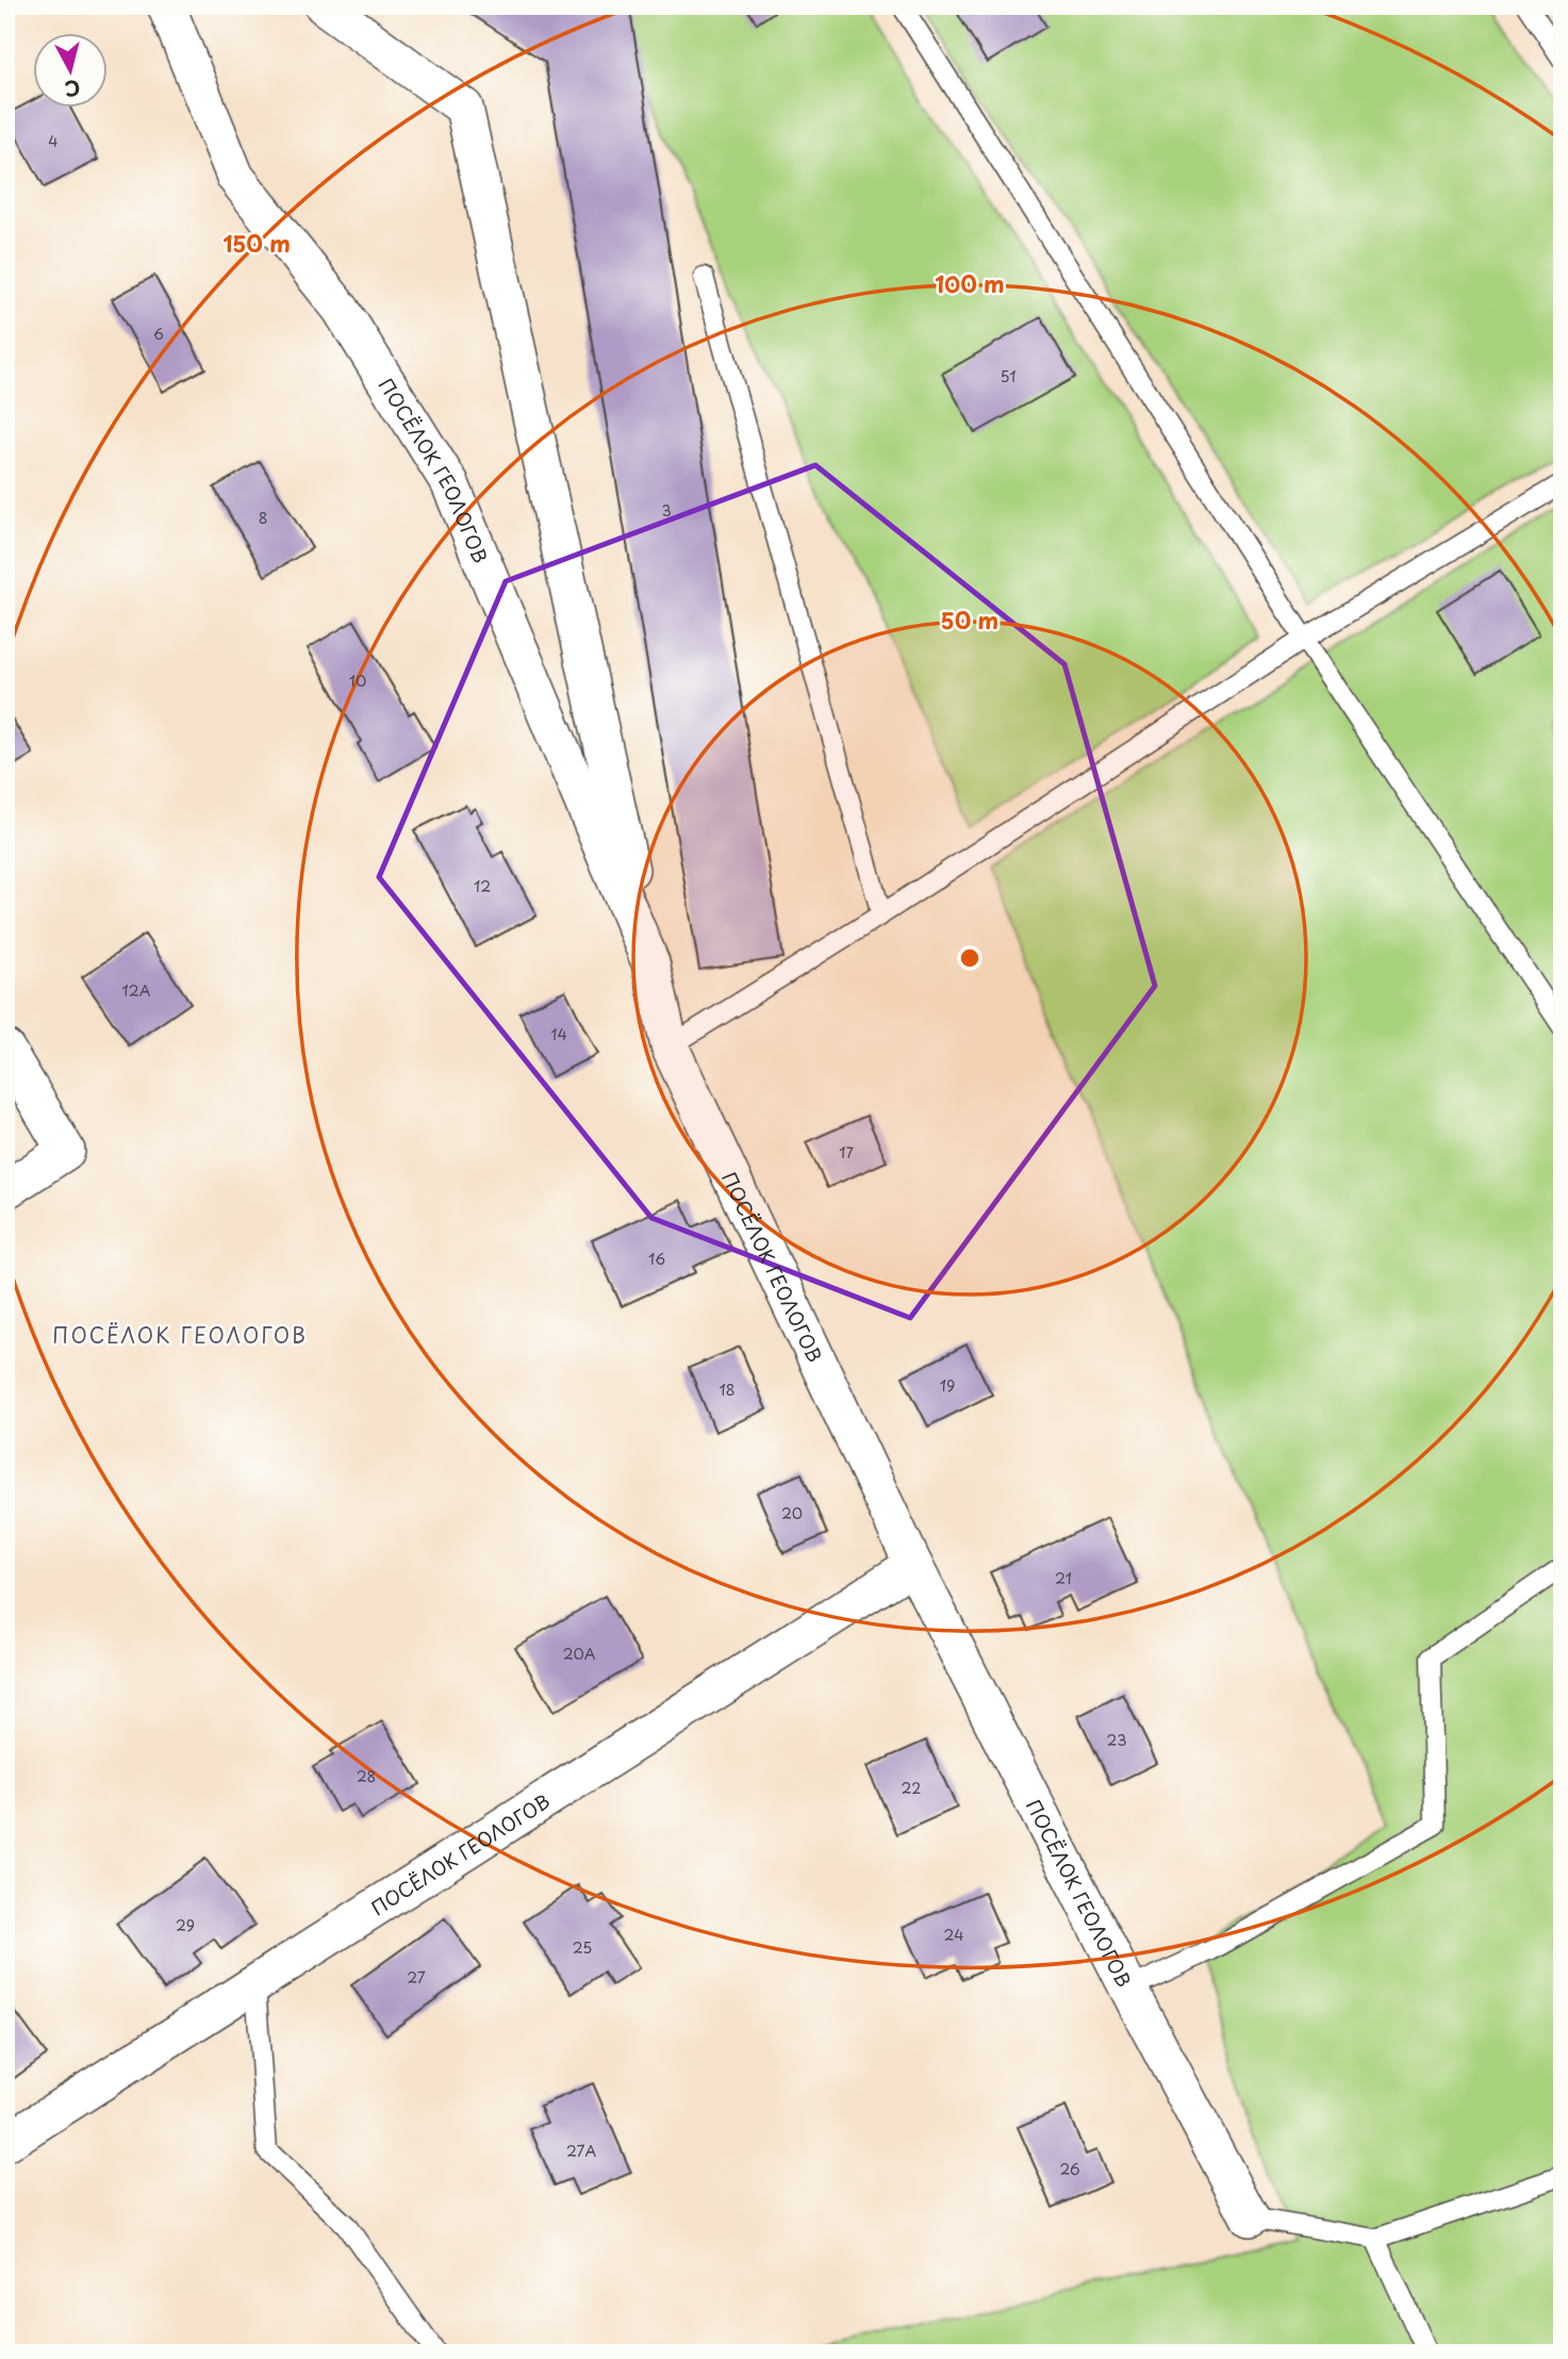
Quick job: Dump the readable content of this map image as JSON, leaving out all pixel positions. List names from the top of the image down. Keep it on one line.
{"streets":{"street":["ПОСЁЛОК ГЕОЛОГОВ"]},"districts":["ПОСЁЛОК ГЕОЛОГОВ"],"house_numbers":["4","6","51","3","8","10","12","12А","14","17","16","19","18","20","21","20А","23","28","22","29","24","25","27","27А","26"],"north":"bottom","rings":["150 m","100 m","50 m"]}
